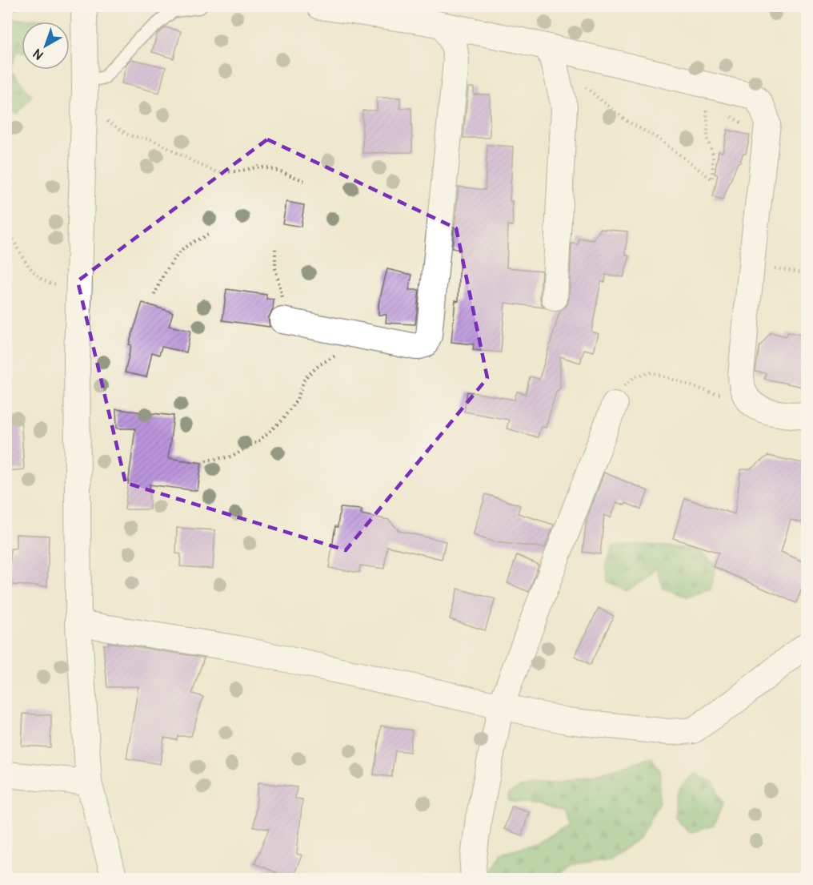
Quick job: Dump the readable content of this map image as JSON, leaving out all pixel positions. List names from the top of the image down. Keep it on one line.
{"north":"bottom left"}
